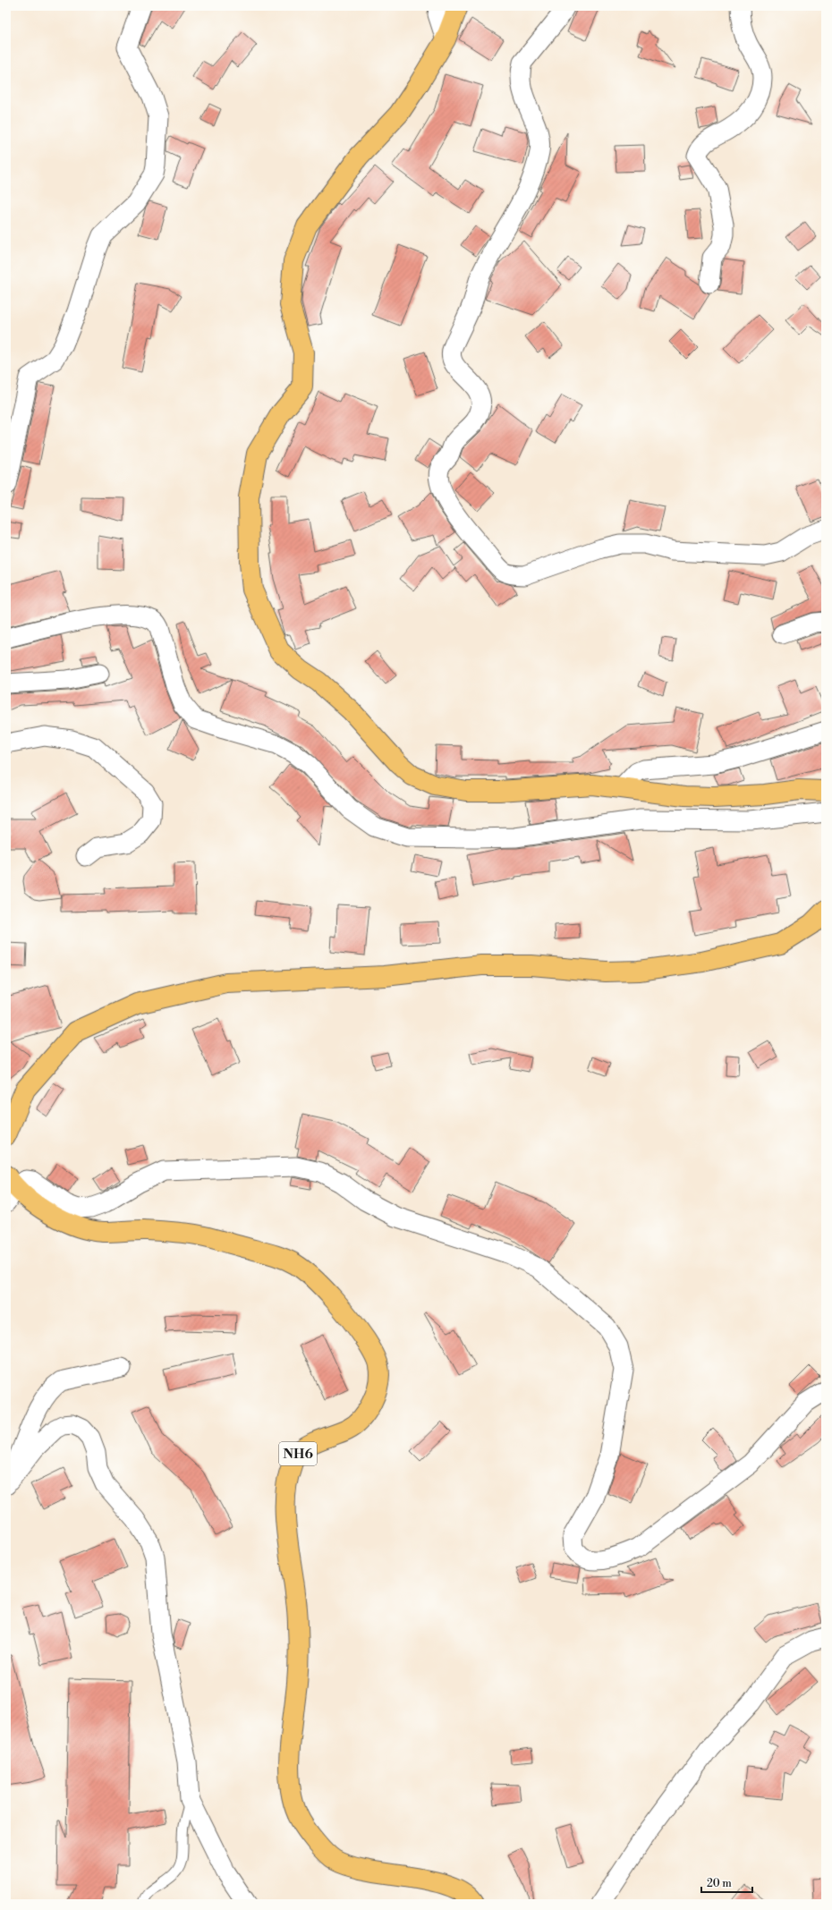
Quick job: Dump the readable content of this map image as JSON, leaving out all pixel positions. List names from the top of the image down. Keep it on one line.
{"streets":{"main road":["NH6"]},"scale_bar":"20 m"}
